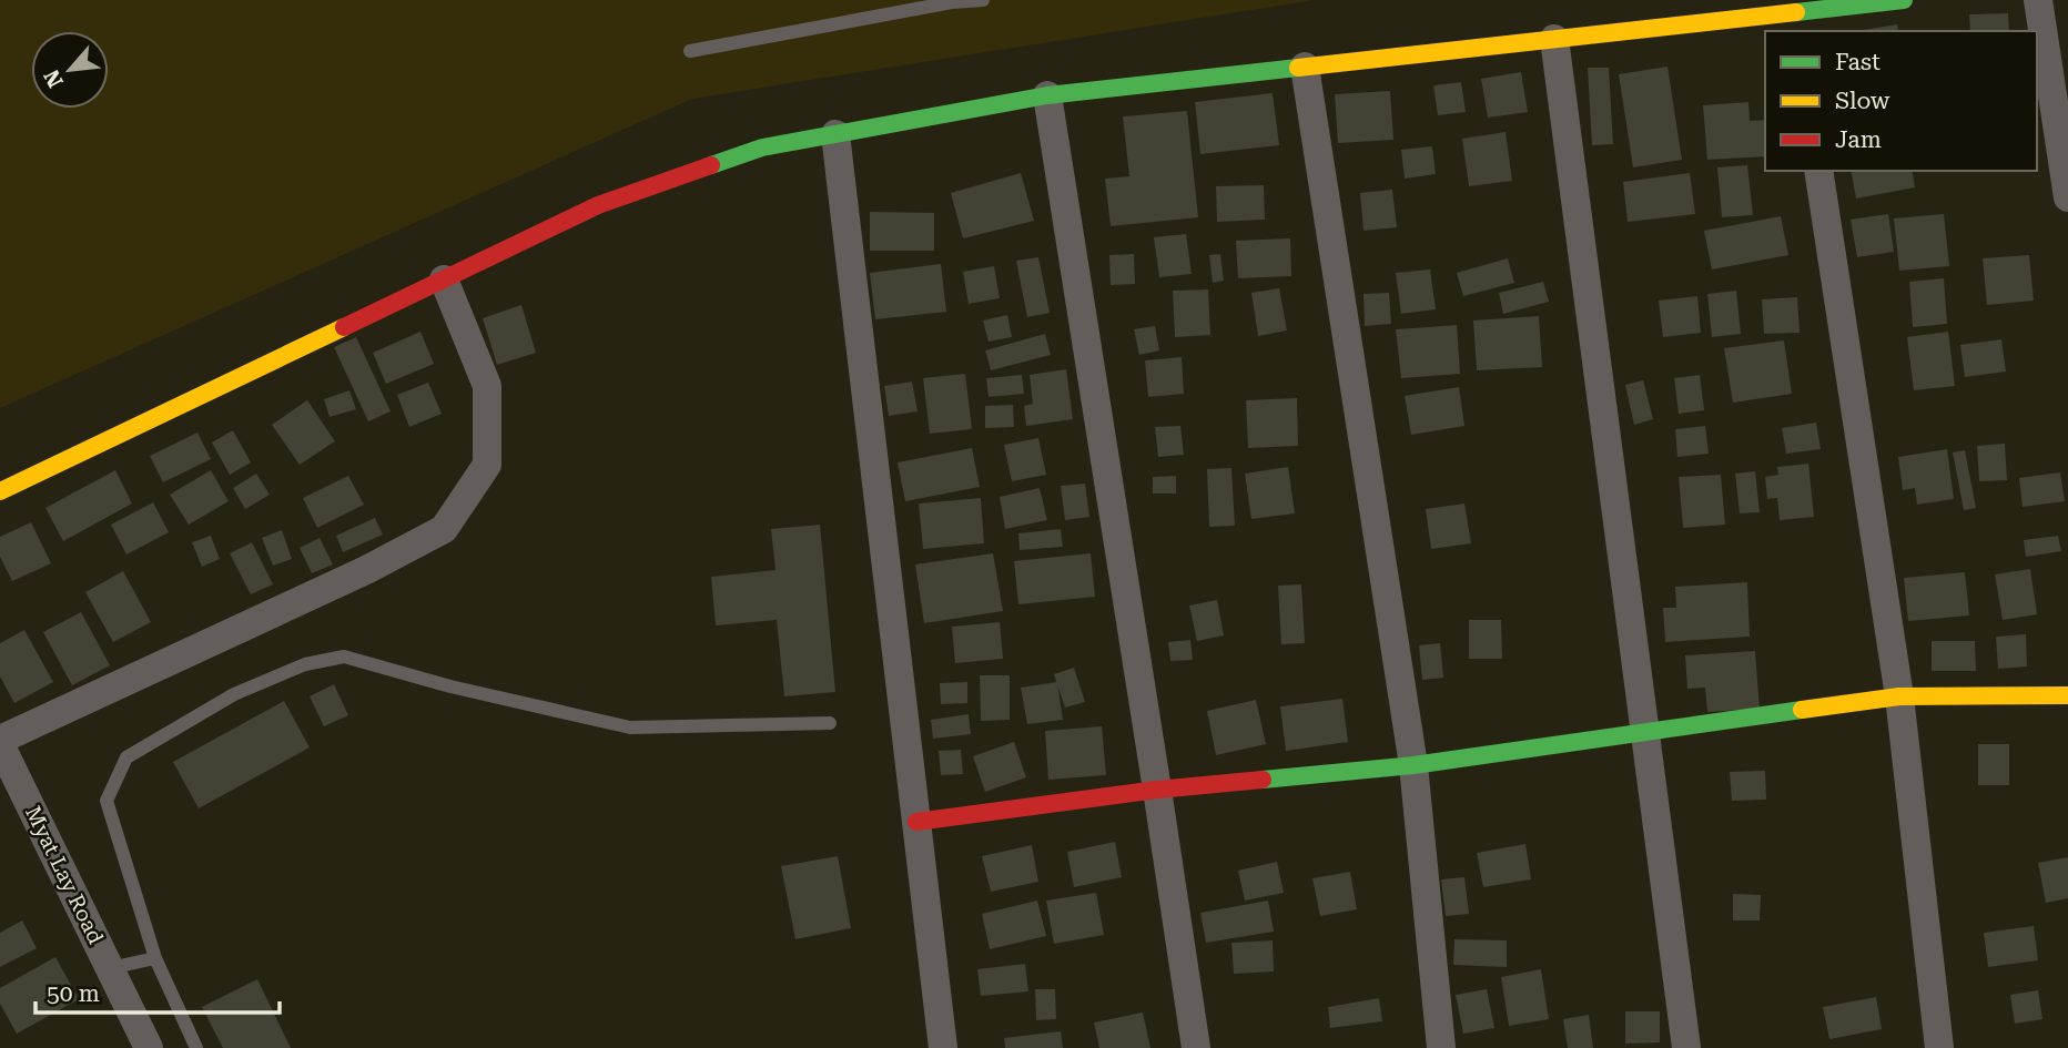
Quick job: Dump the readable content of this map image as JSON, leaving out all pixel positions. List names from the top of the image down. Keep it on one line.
{"streets":{"street":["Myat Lay Road"]},"legend":["Fast","Slow","Jam"],"scale_bar":"50 m","north":"bottom left"}
